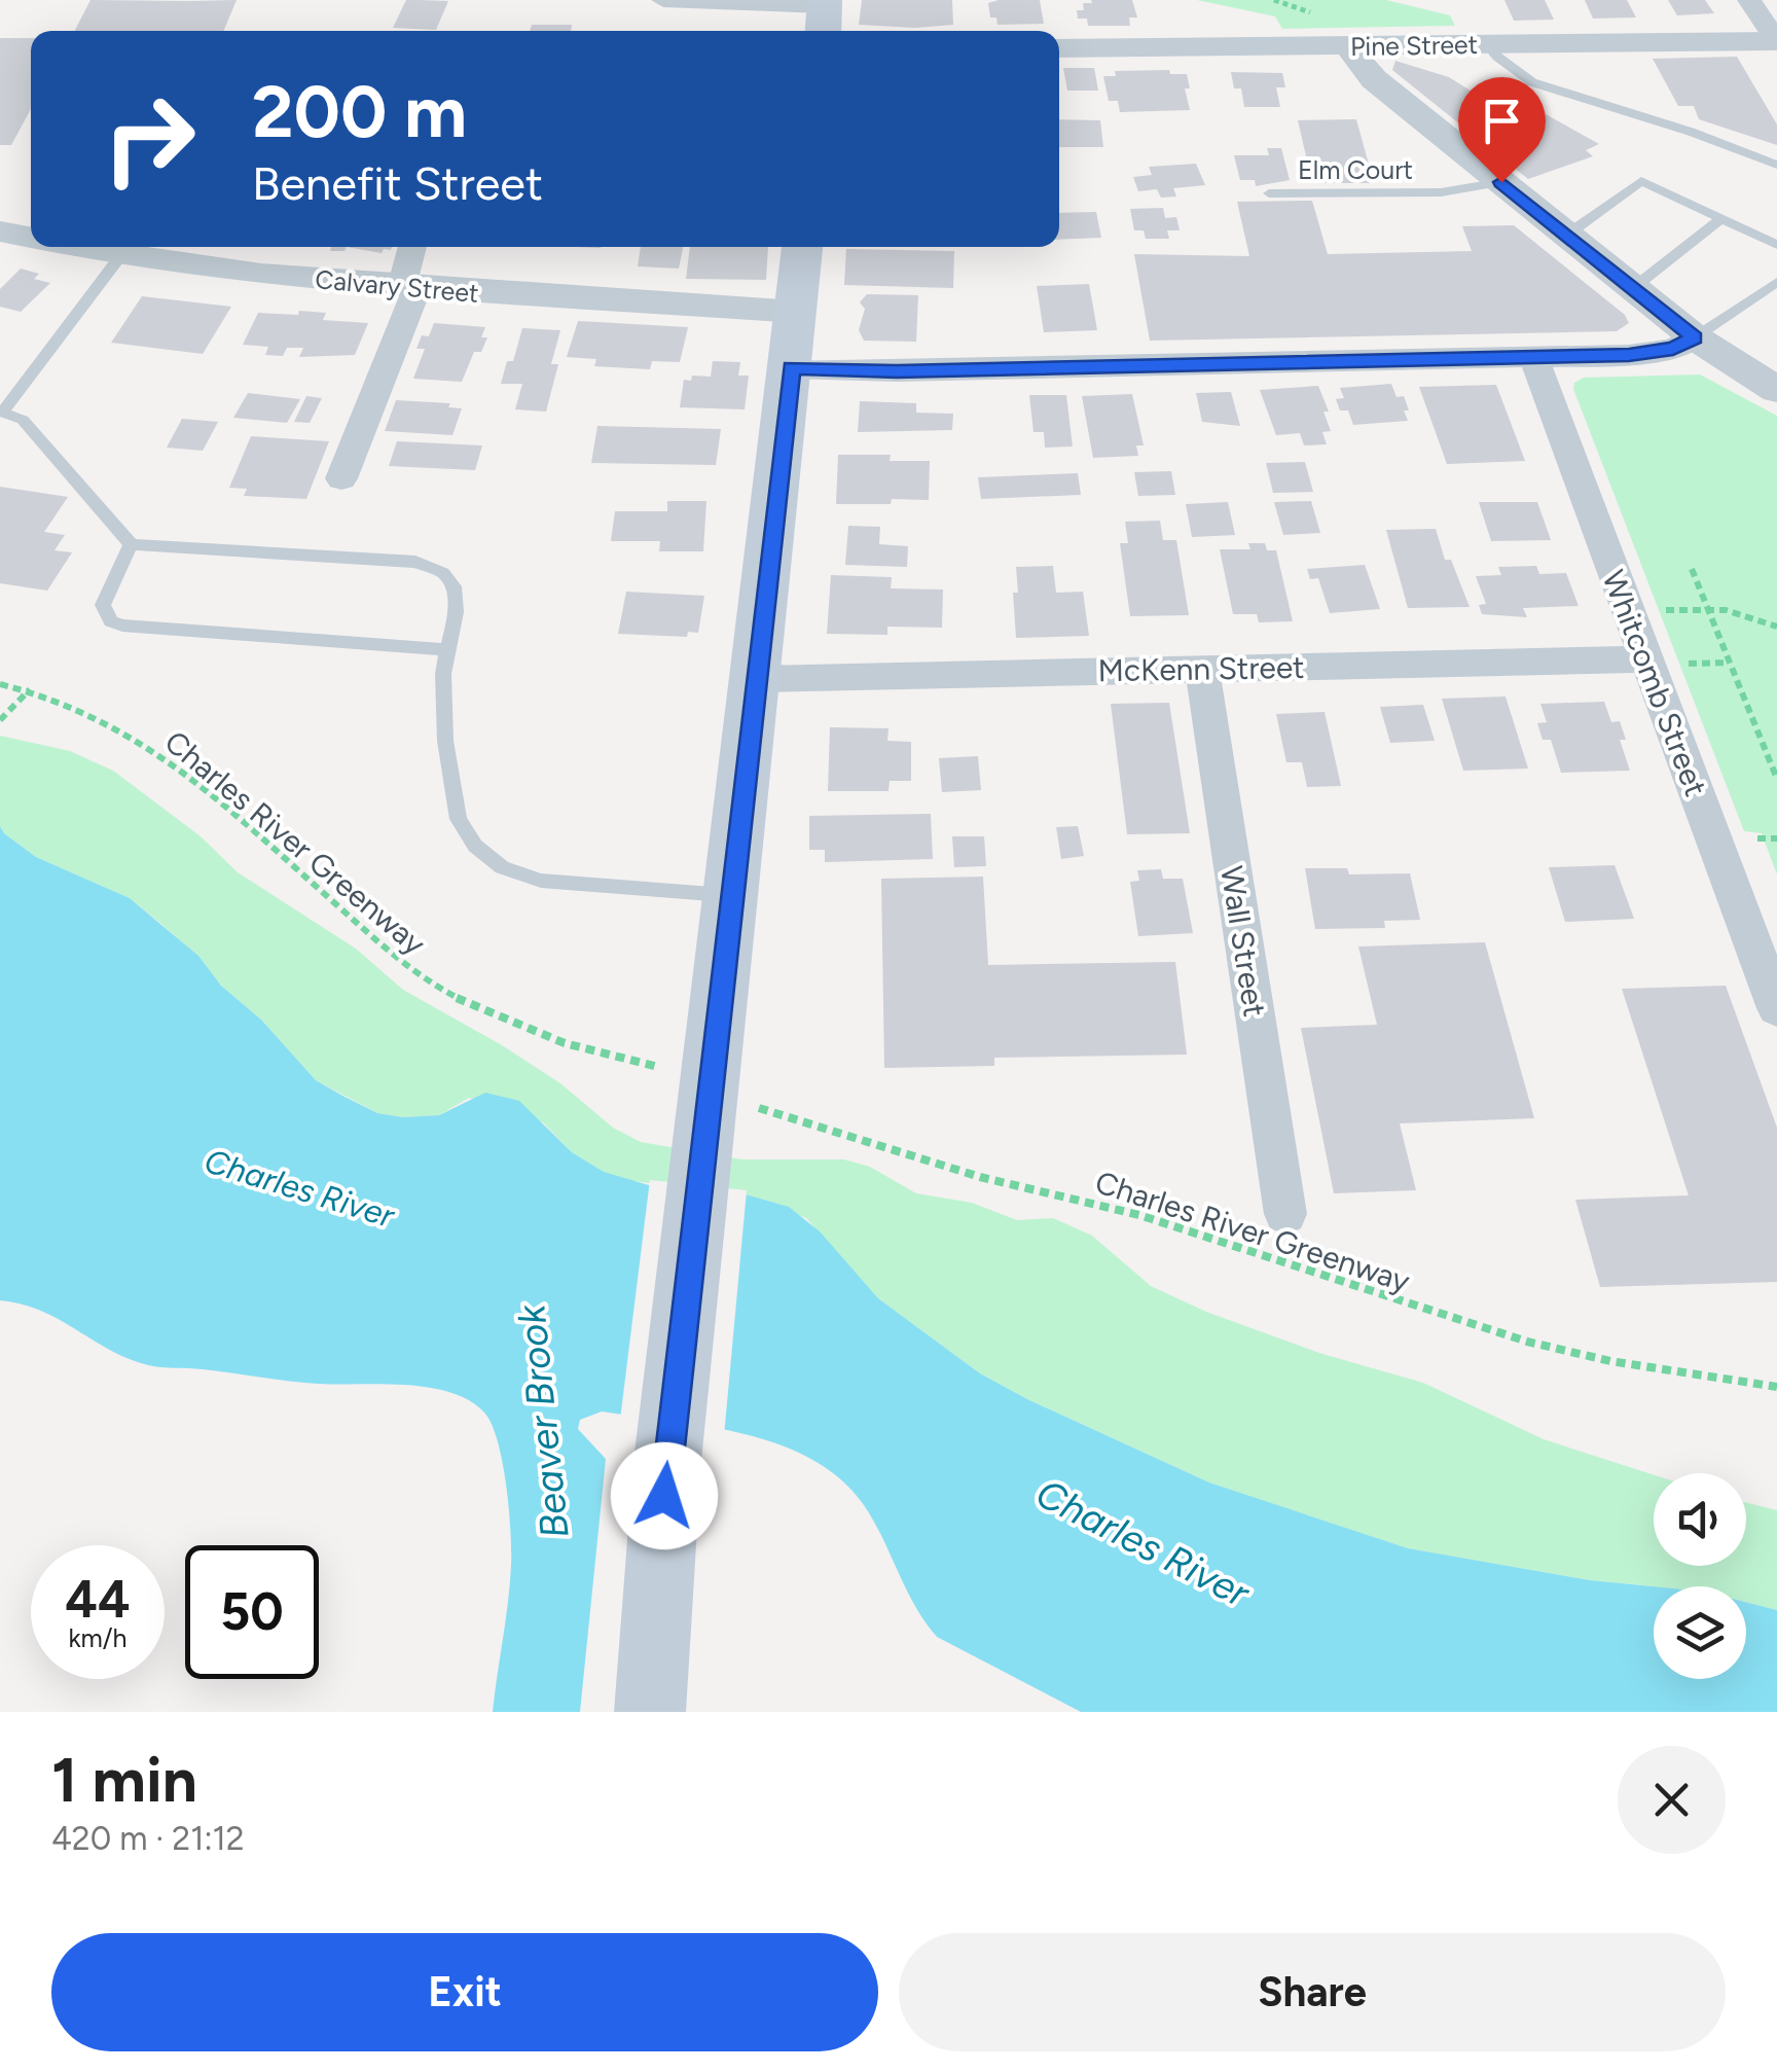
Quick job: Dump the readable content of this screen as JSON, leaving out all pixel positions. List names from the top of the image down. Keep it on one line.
{"streets":{"street":["Pine Street","Calvary Street","McKenn Street","Whitcomb Street","Wall Street"],"lane":["Elm Court"],"path":["Charles River Greenway"]},"crossings":[["McKenn Street","Whitcomb Street"],["McKenn Street","Wall Street"]],"water":["Charles River","Beaver Brook"],"page":{"turn":["200 m","Benefit Street"],"speed":"44 km/h","limit":"50","heading":["1 min","420 m · 21:12"],"buttons":["Exit","Share"]}}
